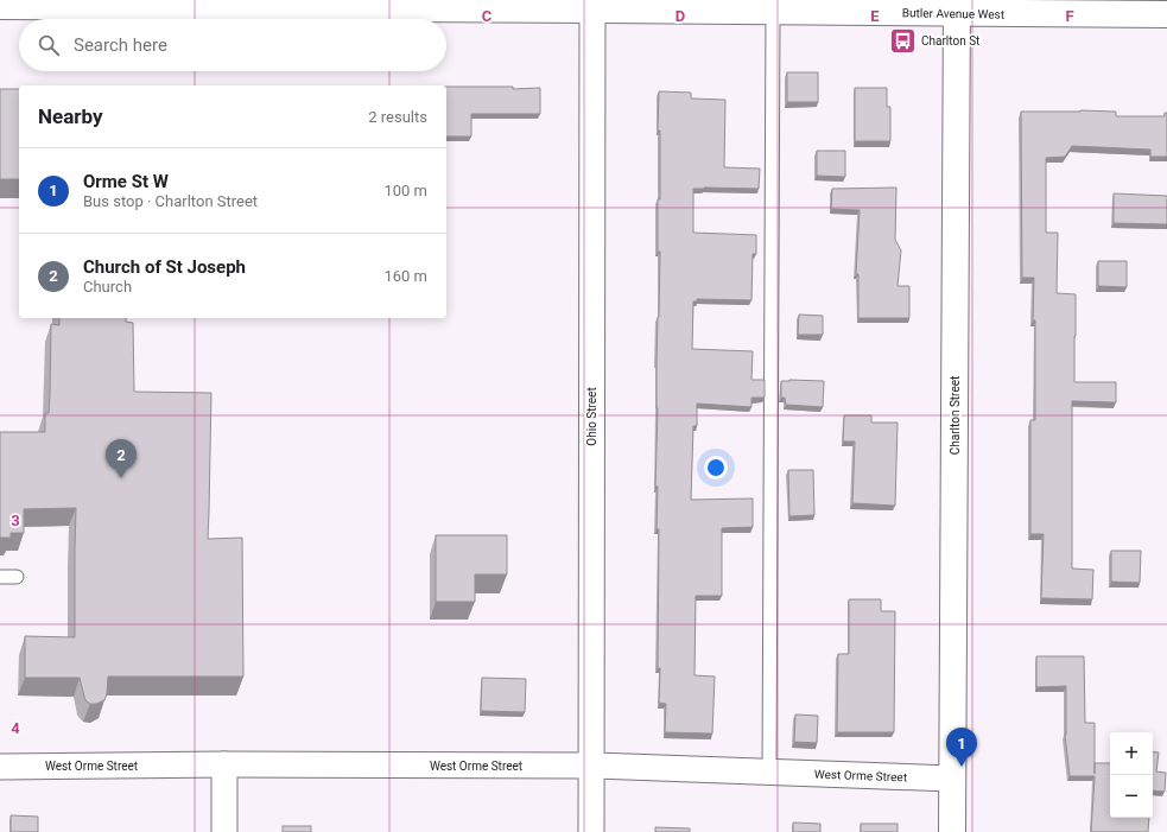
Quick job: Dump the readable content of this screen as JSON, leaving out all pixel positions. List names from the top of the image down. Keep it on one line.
{"streets":{"street":["Butler Avenue West","Charlton Street","Ohio Street","West Orme Street"]},"crossings":[["Butler Avenue West","Charlton Street"],["Butler Avenue West","Ohio Street"],["Charlton Street","West Orme Street"],["Ohio Street","West Orme Street"]],"places":{"bus stop":["Charlton St"]},"page":{"search":"Search here","heading":["Nearby","2 results"],"list":[{"mark":"1","name":"Orme St W","note":"Bus stop · Charlton Street","value":"100 m"},{"mark":"2","name":"Church of St Joseph","note":"Church","value":"160 m"}],"pins":["2","1"],"map_buttons":["+","−"]},"grid":{"columns":["C","D","E","F"],"rows":["3","4"]}}
